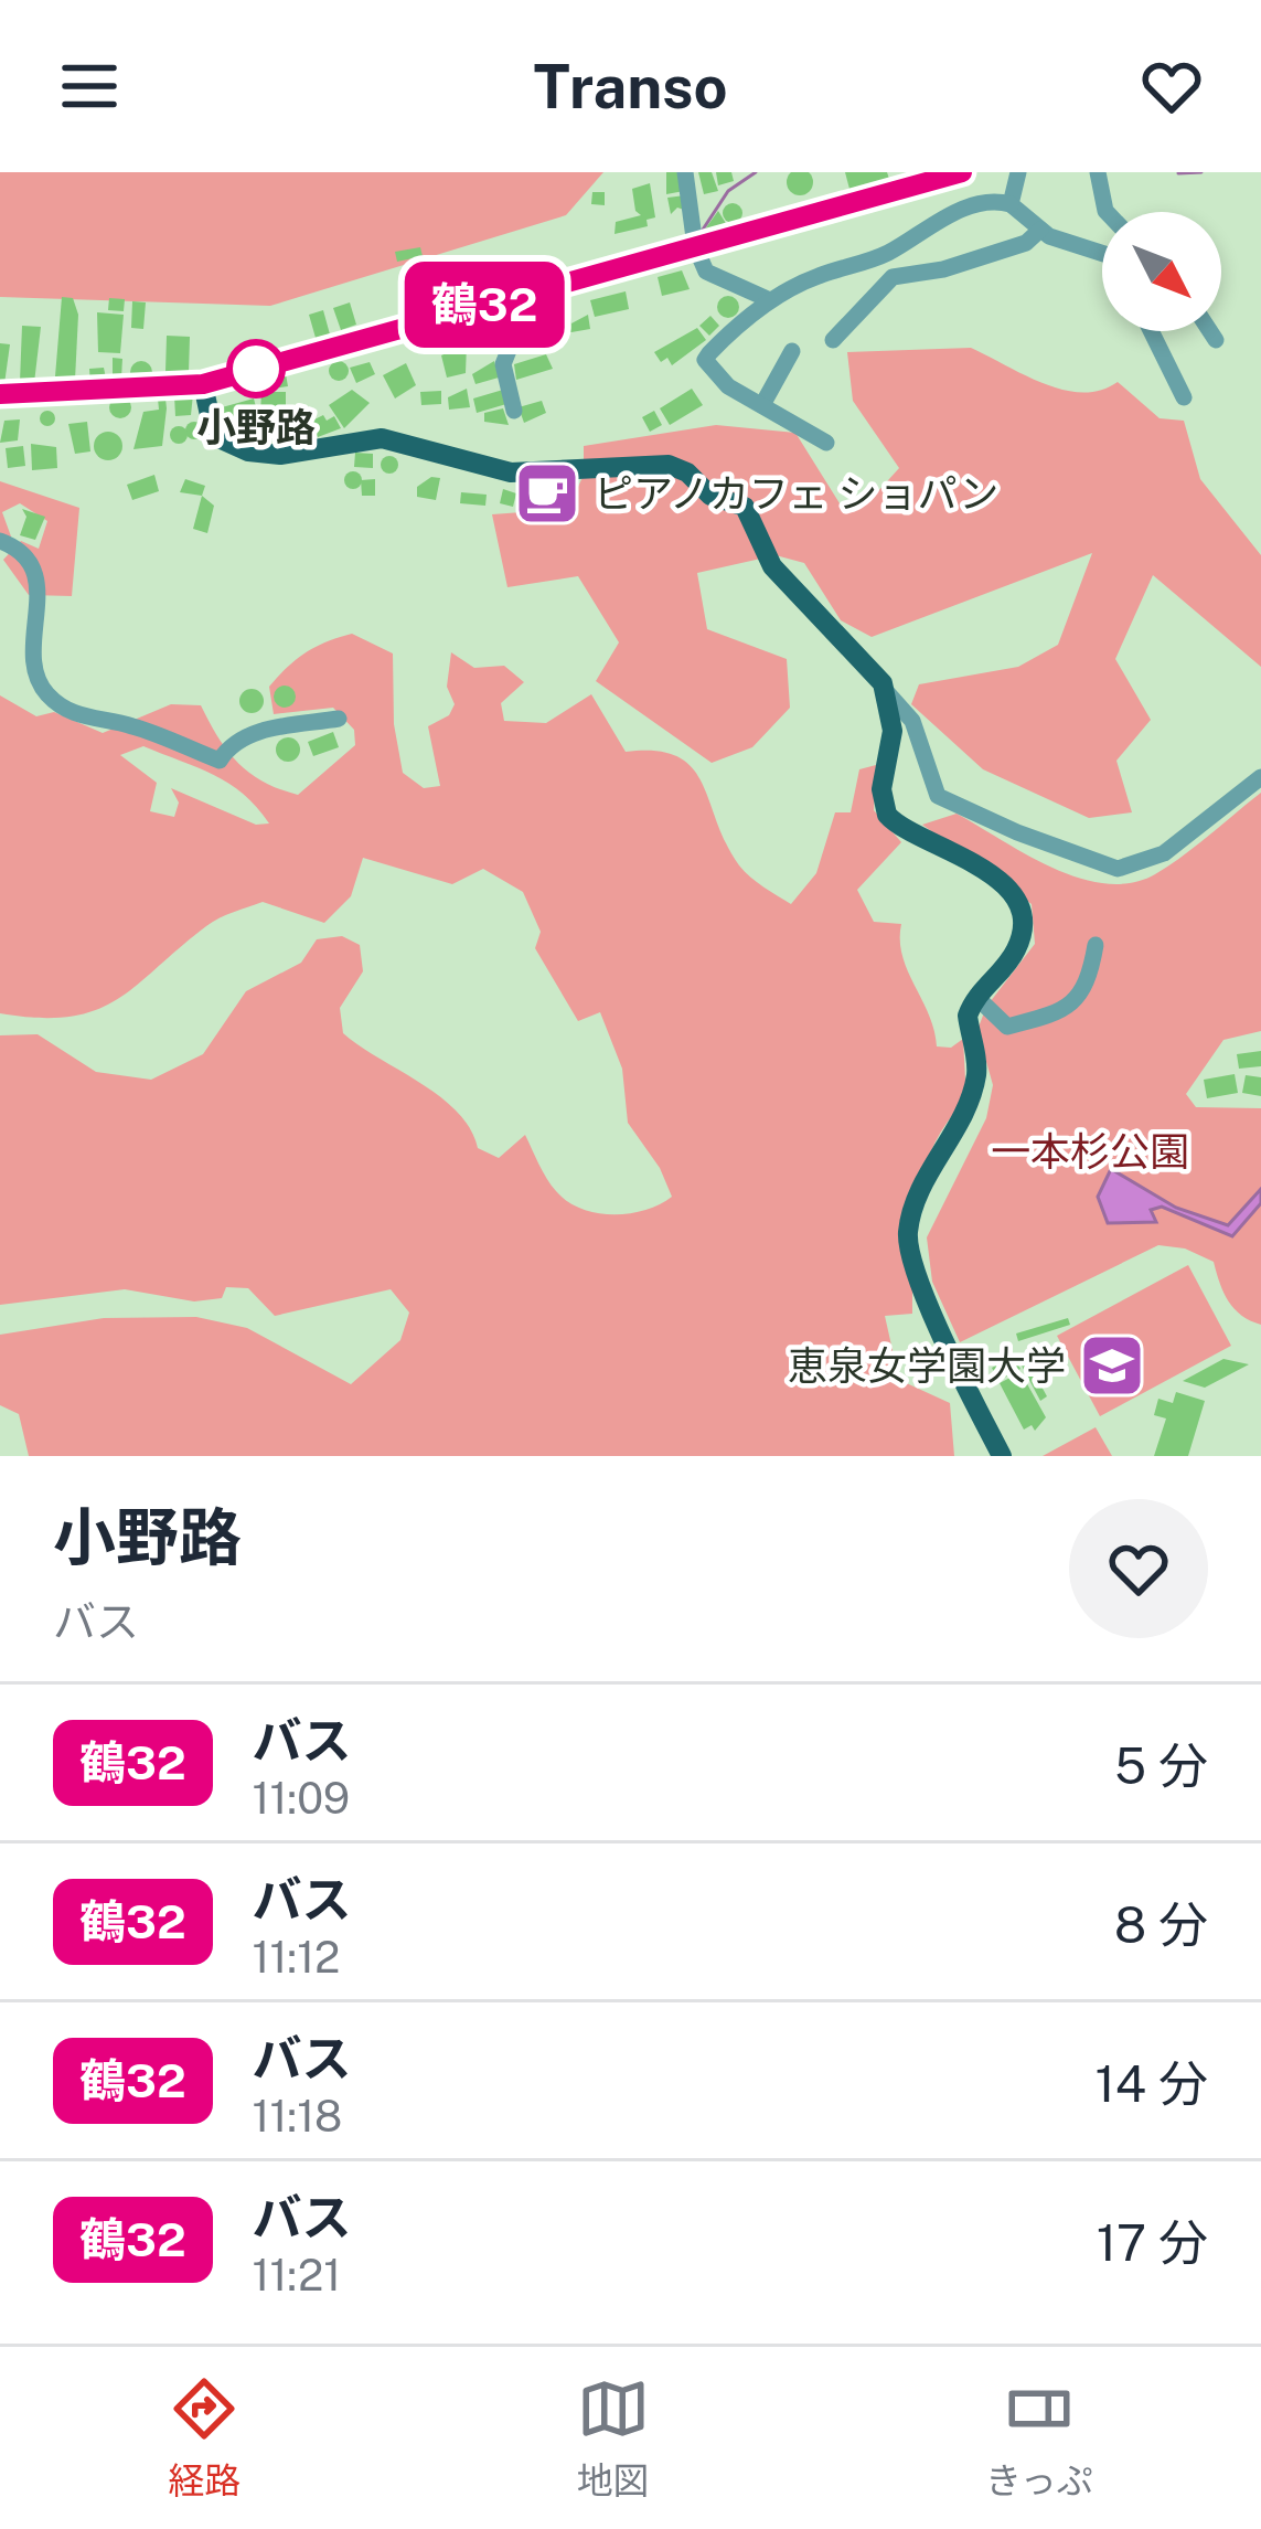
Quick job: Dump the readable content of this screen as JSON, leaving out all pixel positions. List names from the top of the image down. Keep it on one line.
{"parks":["一本杉公園"],"places":{"other":["小野路"],"cafe":["ピアノカフェ ショパン"],"school or university":["恵泉女学園大学"]},"lines":["bus line 鶴32"],"north":"bottom right","page":{"header":"Transo","on_map":"鶴32","heading":["小野路","バス"],"list":[{"mark":"鶴32","name":"バス","note":"11:09","value":"5 分"},{"mark":"鶴32","name":"バス","note":"11:12","value":"8 分"},{"mark":"鶴32","name":"バス","note":"11:18","value":"14 分"},{"mark":"鶴32","name":"バス","note":"11:21","value":"17 分"}],"tabs":["経路","地図","きっぷ"]}}
